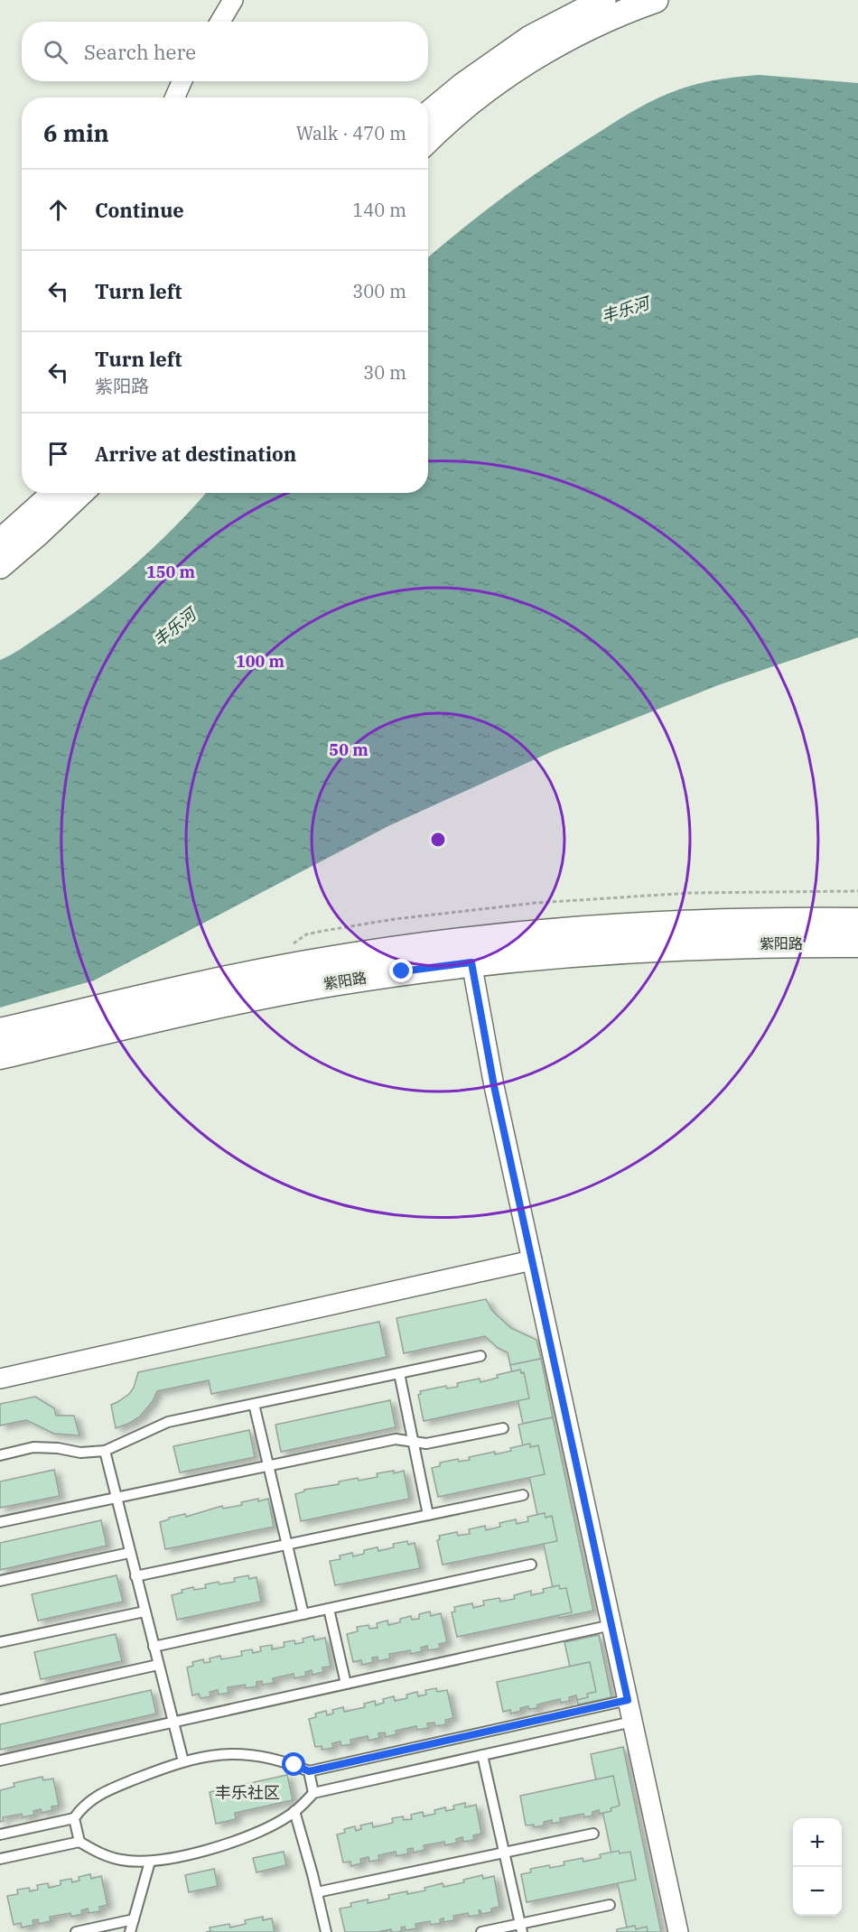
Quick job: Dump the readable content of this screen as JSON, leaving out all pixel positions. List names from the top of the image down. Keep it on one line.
{"streets":{"main road":["紫阳路"]},"districts":["丰乐社区"],"water":["丰乐河"],"page":{"search":"Search here","heading":["6 min","Walk · 470 m"],"list":[["Continue","140 m"],["Turn left","300 m"],["Turn left","紫阳路","30 m"],"Arrive at destination"],"map_buttons":["+","−"]},"rings":["150 m","100 m","50 m"]}
